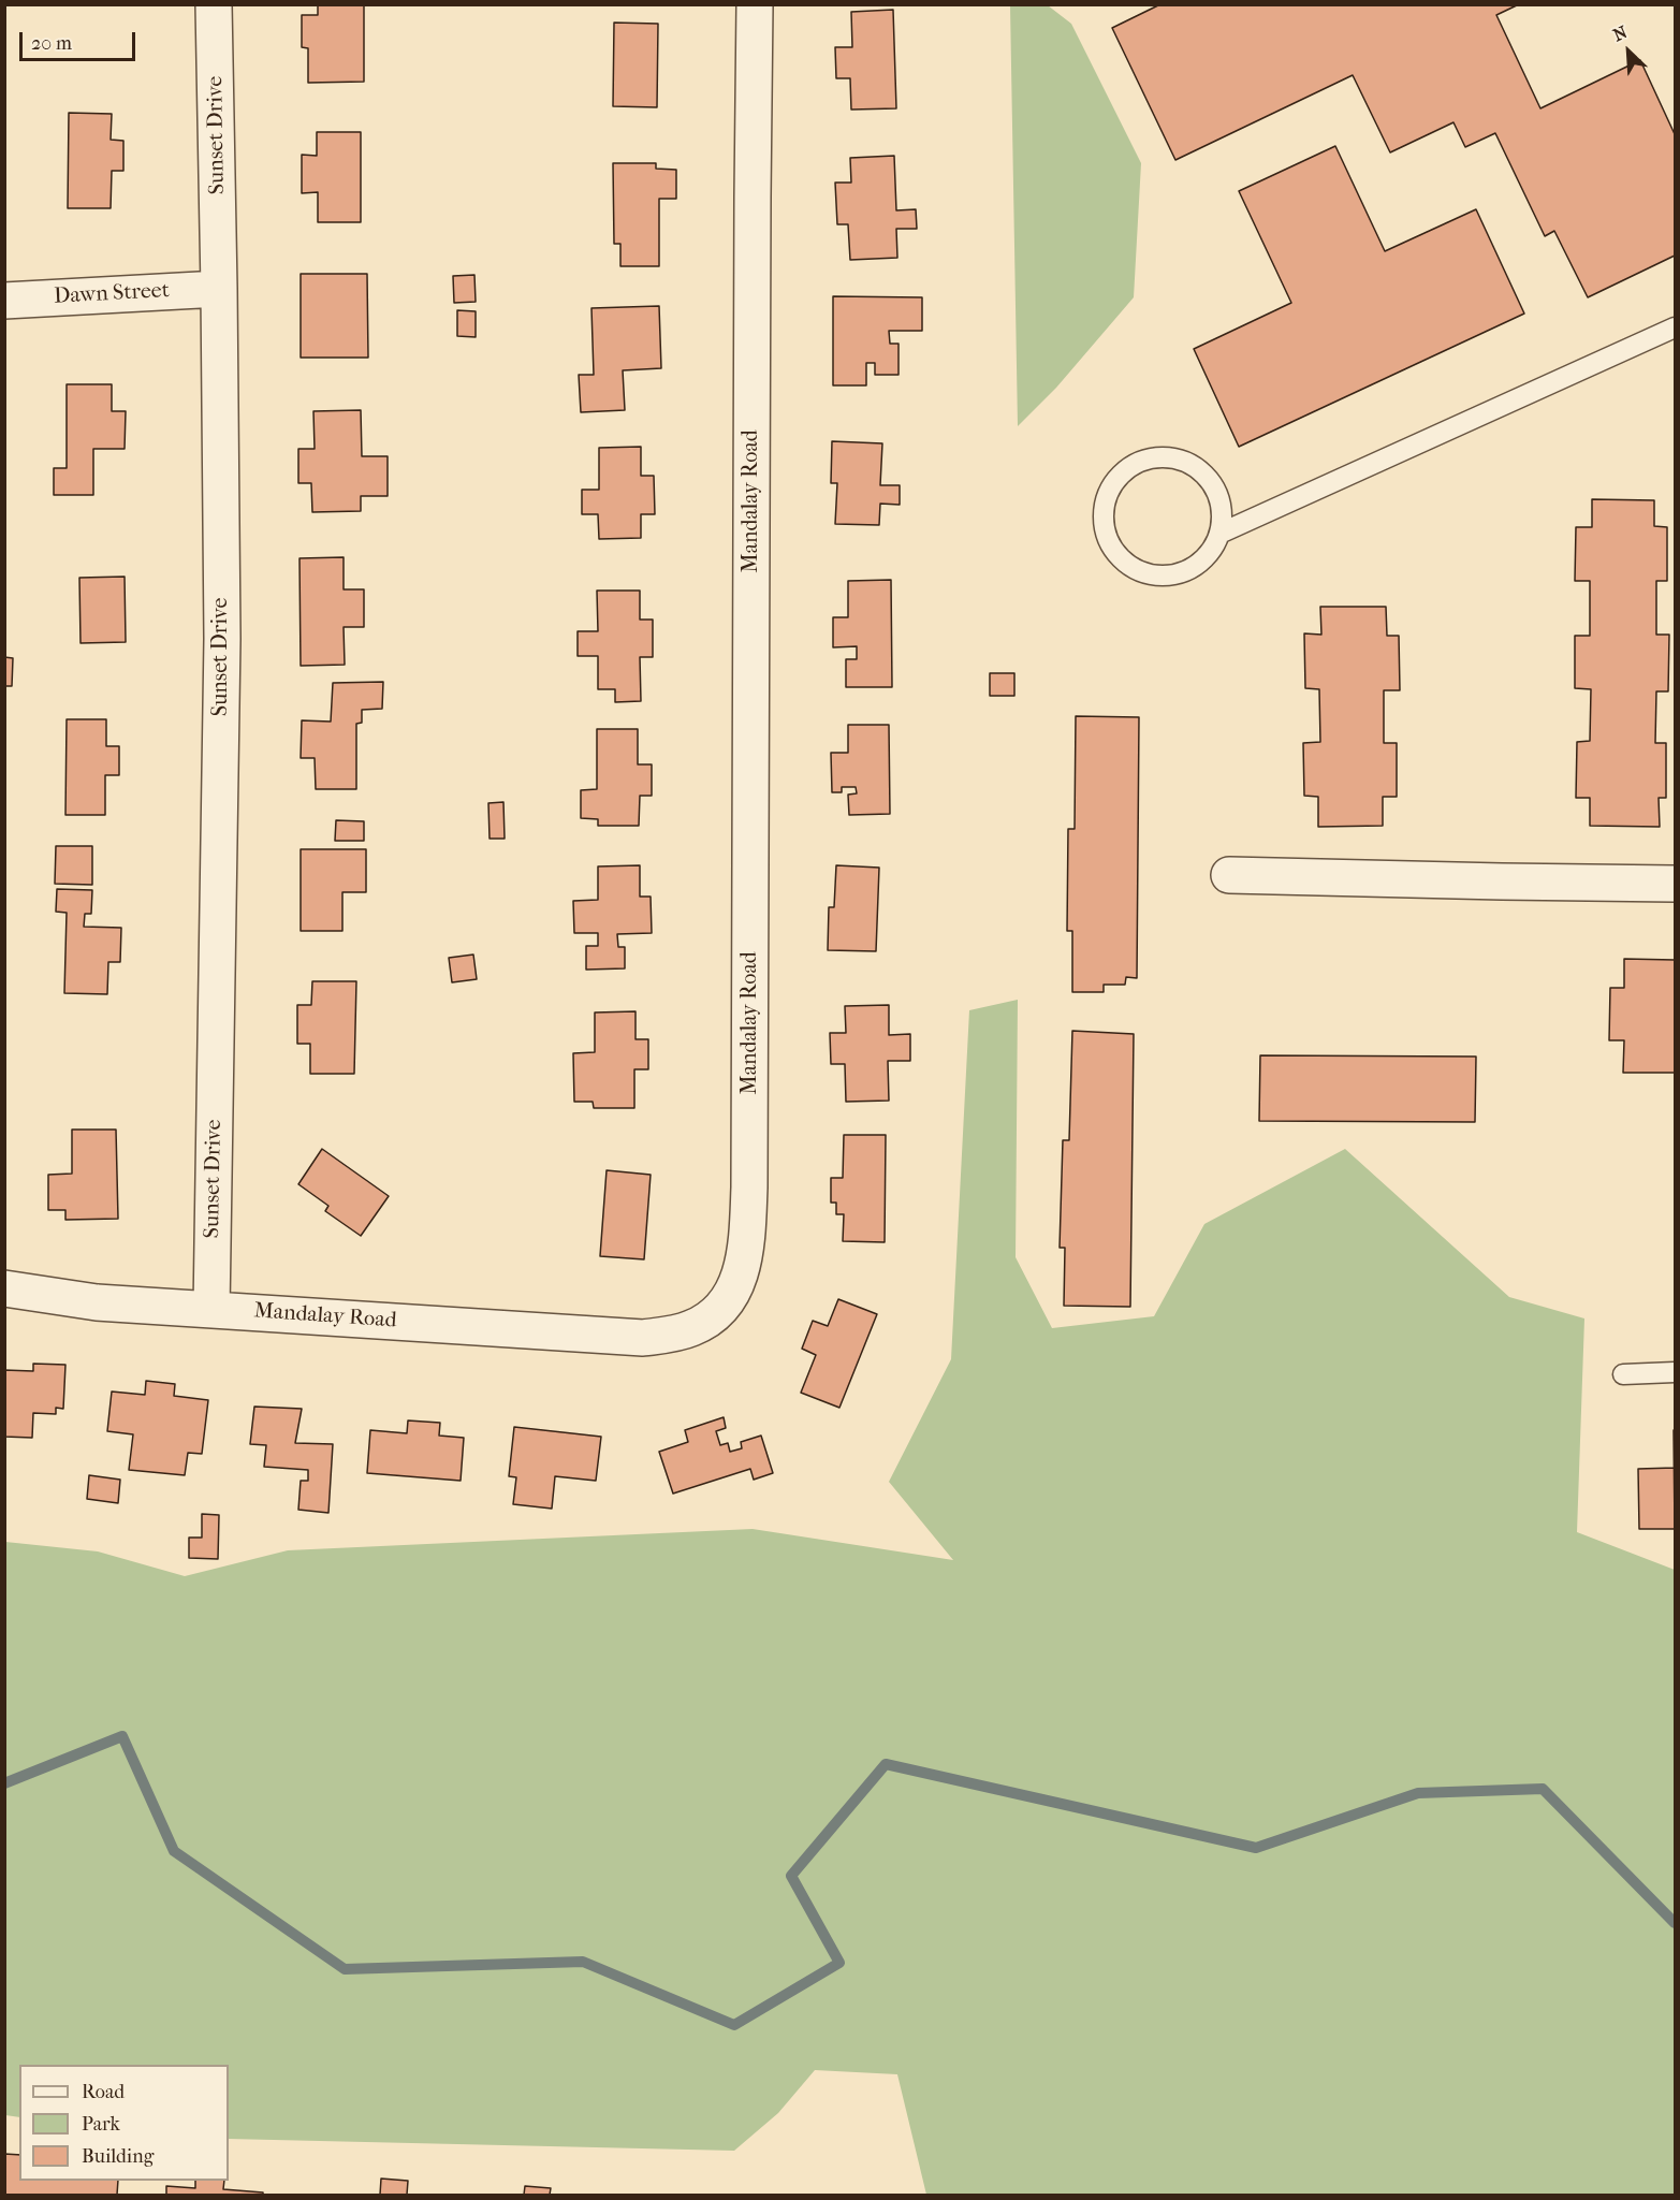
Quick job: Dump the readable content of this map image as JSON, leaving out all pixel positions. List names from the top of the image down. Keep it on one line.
{"streets":{"street":["Sunset Drive","Dawn Street","Mandalay Road"]},"crossings":[["Sunset Drive","Dawn Street"],["Sunset Drive","Mandalay Road"]],"legend":["Road","Park","Building"],"scale_bar":"20 m","north":"top left"}
